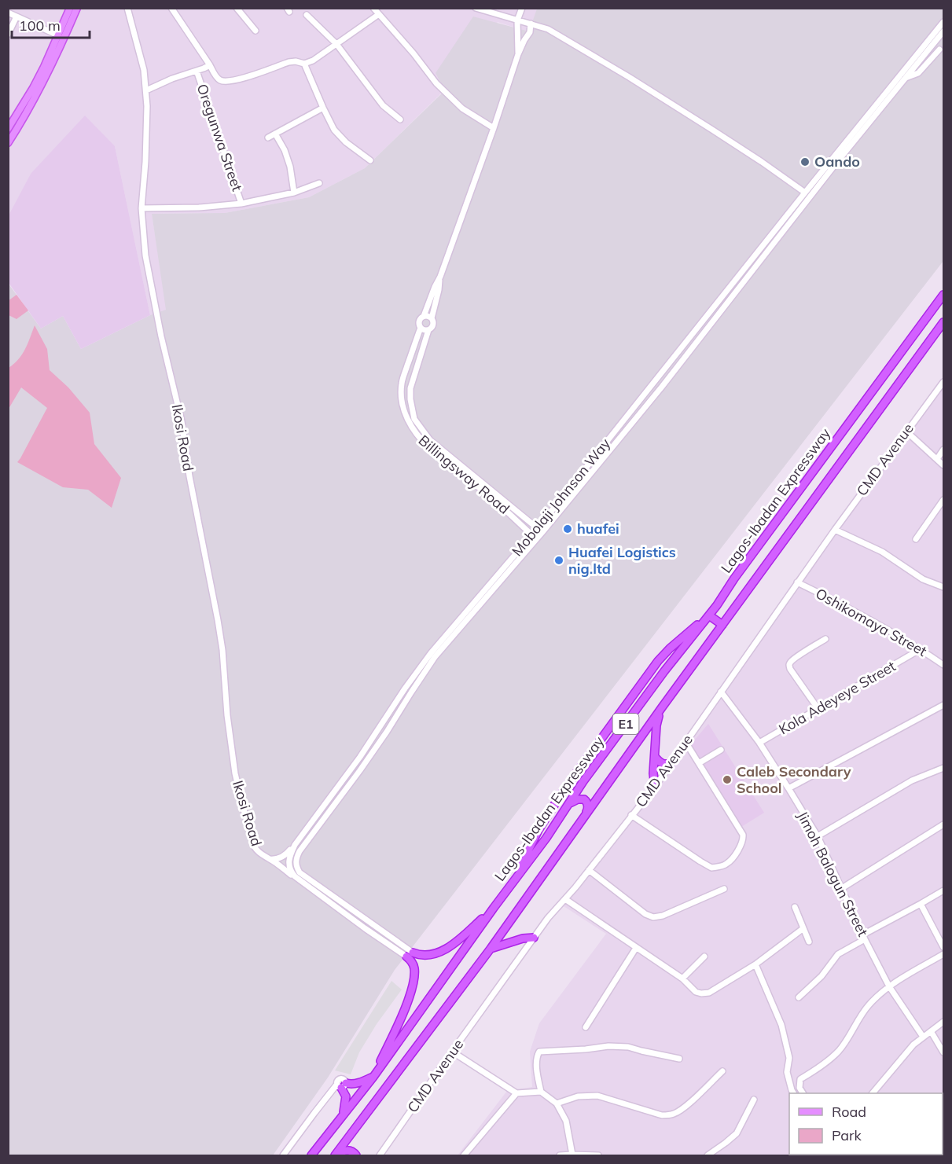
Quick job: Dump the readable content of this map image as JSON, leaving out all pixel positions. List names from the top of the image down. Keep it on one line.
{"streets":{"highway":["Lagos-Ibadan Expressway","E1"],"street":["Oregunwa Street","Ikosi Road","CMD Avenue","Billingsway Road","Mobolaji Johnson Way","Oshikomaya Street","Kola Adeyeye Street","Jimoh Balogun Street"]},"crossings":[["CMD Avenue","Oshikomaya Street"],["CMD Avenue","Jimoh Balogun Street"],["Billingsway Road","Mobolaji Johnson Way"],["Kola Adeyeye Street","Jimoh Balogun Street"]],"places":["Oando","huafei","Huafei Logistics nig.ltd","Caleb Secondary School"],"legend":["Road","Park"],"scale_bar":"100 m"}
